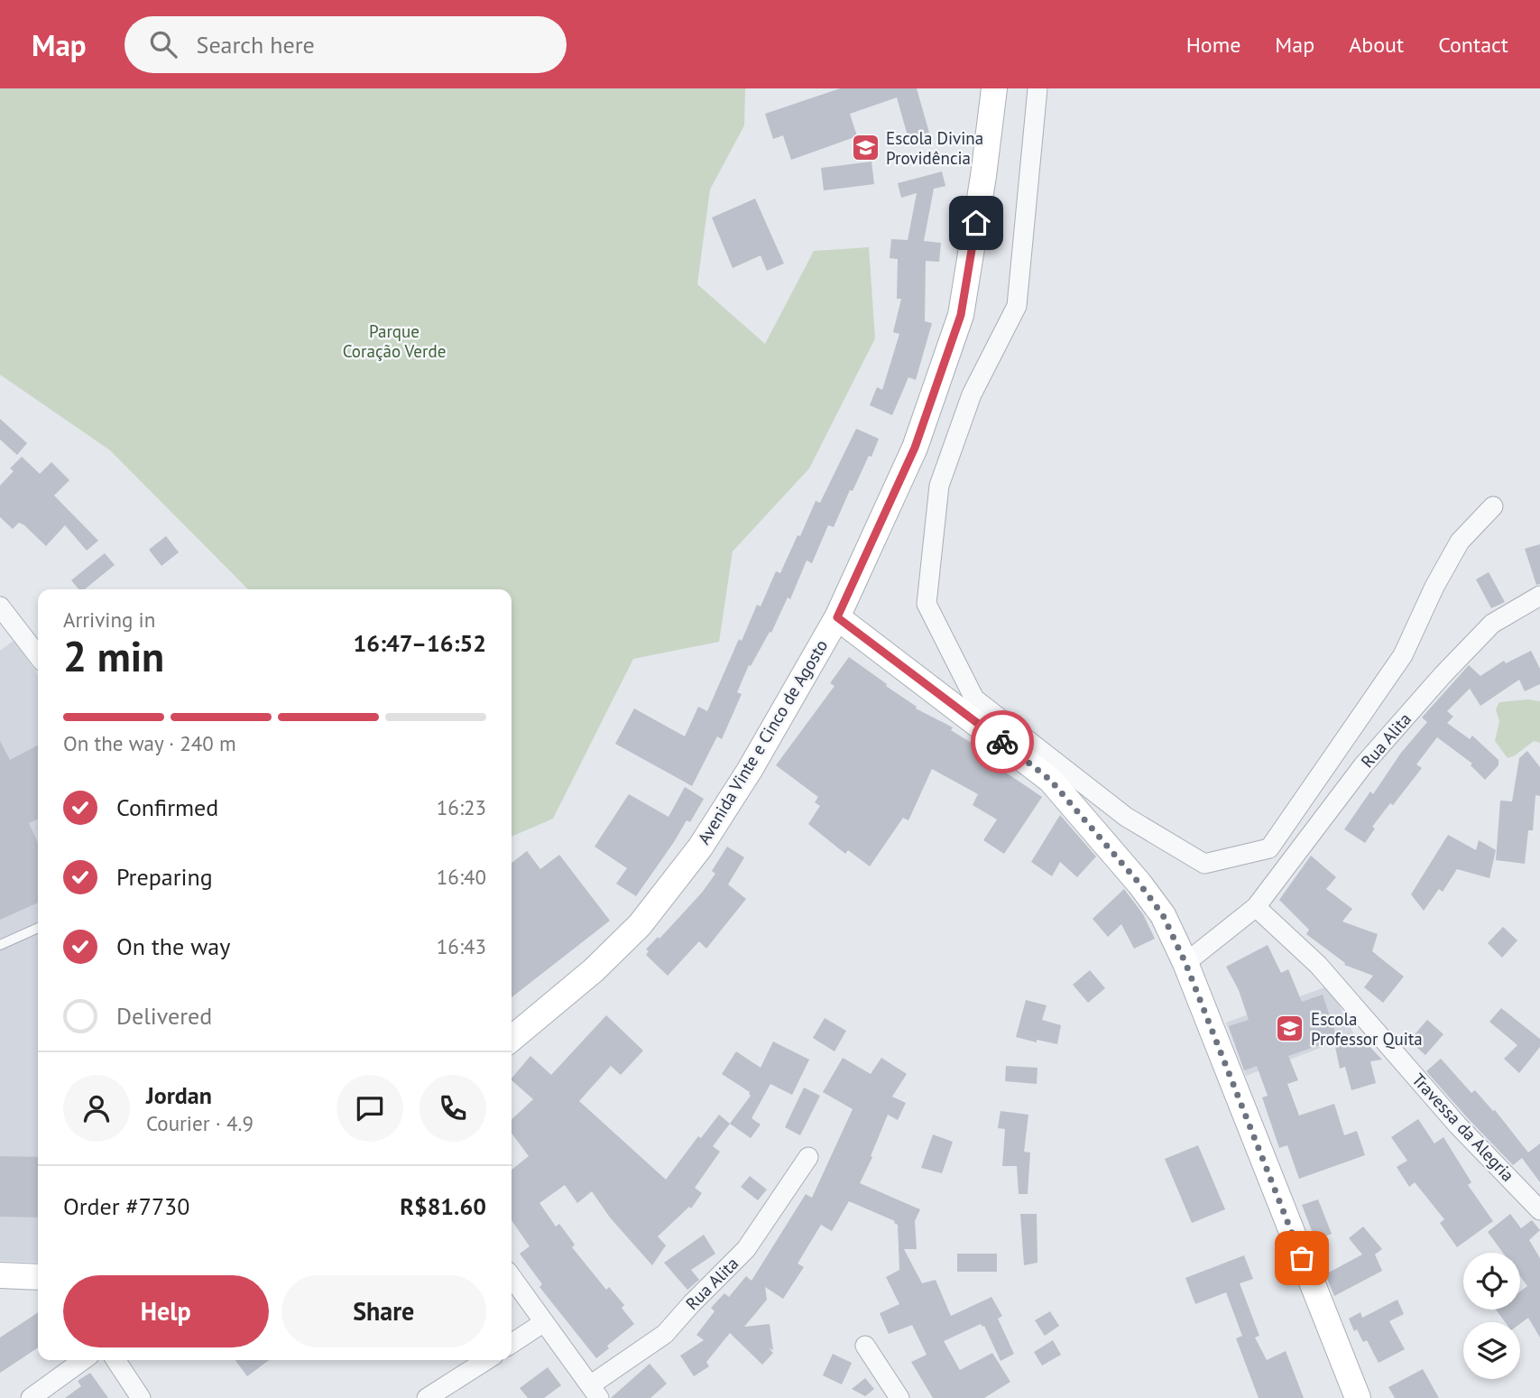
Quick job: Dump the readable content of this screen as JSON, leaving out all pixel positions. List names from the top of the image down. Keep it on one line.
{"streets":{"main road":["Avenida Vinte e Cinco de Agosto"],"street":["Rua Alita","Travessa da Alegria"]},"crossings":[["Rua Alita","Travessa da Alegria"]],"parks":["Parque Coração Verde"],"places":{"school or university":["Escola Divina Providência","Escola Professor Quita"]},"page":{"header":"Map","search":"Search here","nav":["Home","Map","About","Contact"],"heading":["2 min","Arriving in","16:47–16:52"],"panel":["Jordan","Courier · 4.9","Order #7730","R$81.60"],"bar":"On the way · 240 m","list":[["Confirmed","16:23"],["Preparing","16:40"],["On the way","16:43"],"Delivered"],"buttons":["Help","Share"]}}
